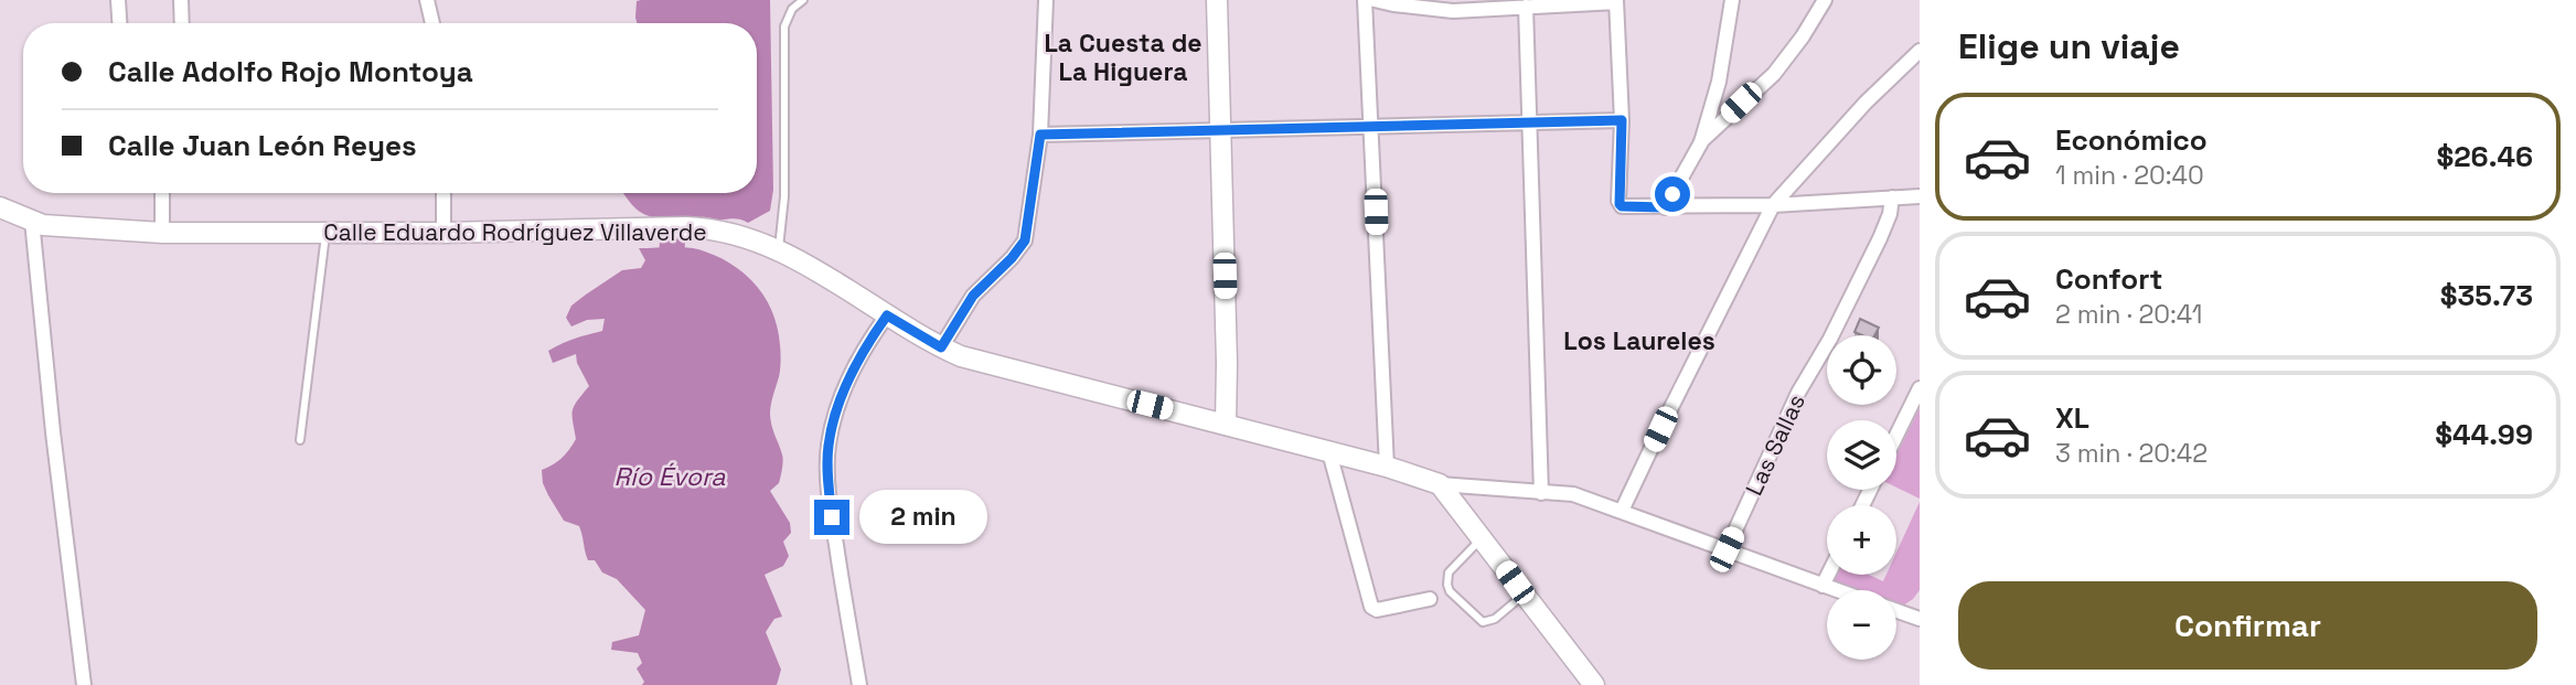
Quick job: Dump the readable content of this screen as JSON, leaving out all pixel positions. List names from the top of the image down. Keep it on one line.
{"streets":{"street":["Calle Eduardo Rodríguez Villaverde","Las Sallas"]},"districts":["La Cuesta de La Higuera","Los Laureles"],"water":["Río Évora"],"page":{"heading":"Elige un viaje","banner":["Calle Adolfo Rojo Montoya","Calle Juan León Reyes"],"list":[{"name":"Económico","note":"1 min · 20:40","value":"$26.46"},{"name":"Confort","note":"2 min · 20:41","value":"$35.73"},{"name":"XL","note":"3 min · 20:42","value":"$44.99"}],"map_buttons":["+","−"],"bubble":"2 min","buttons":"Confirmar"}}
